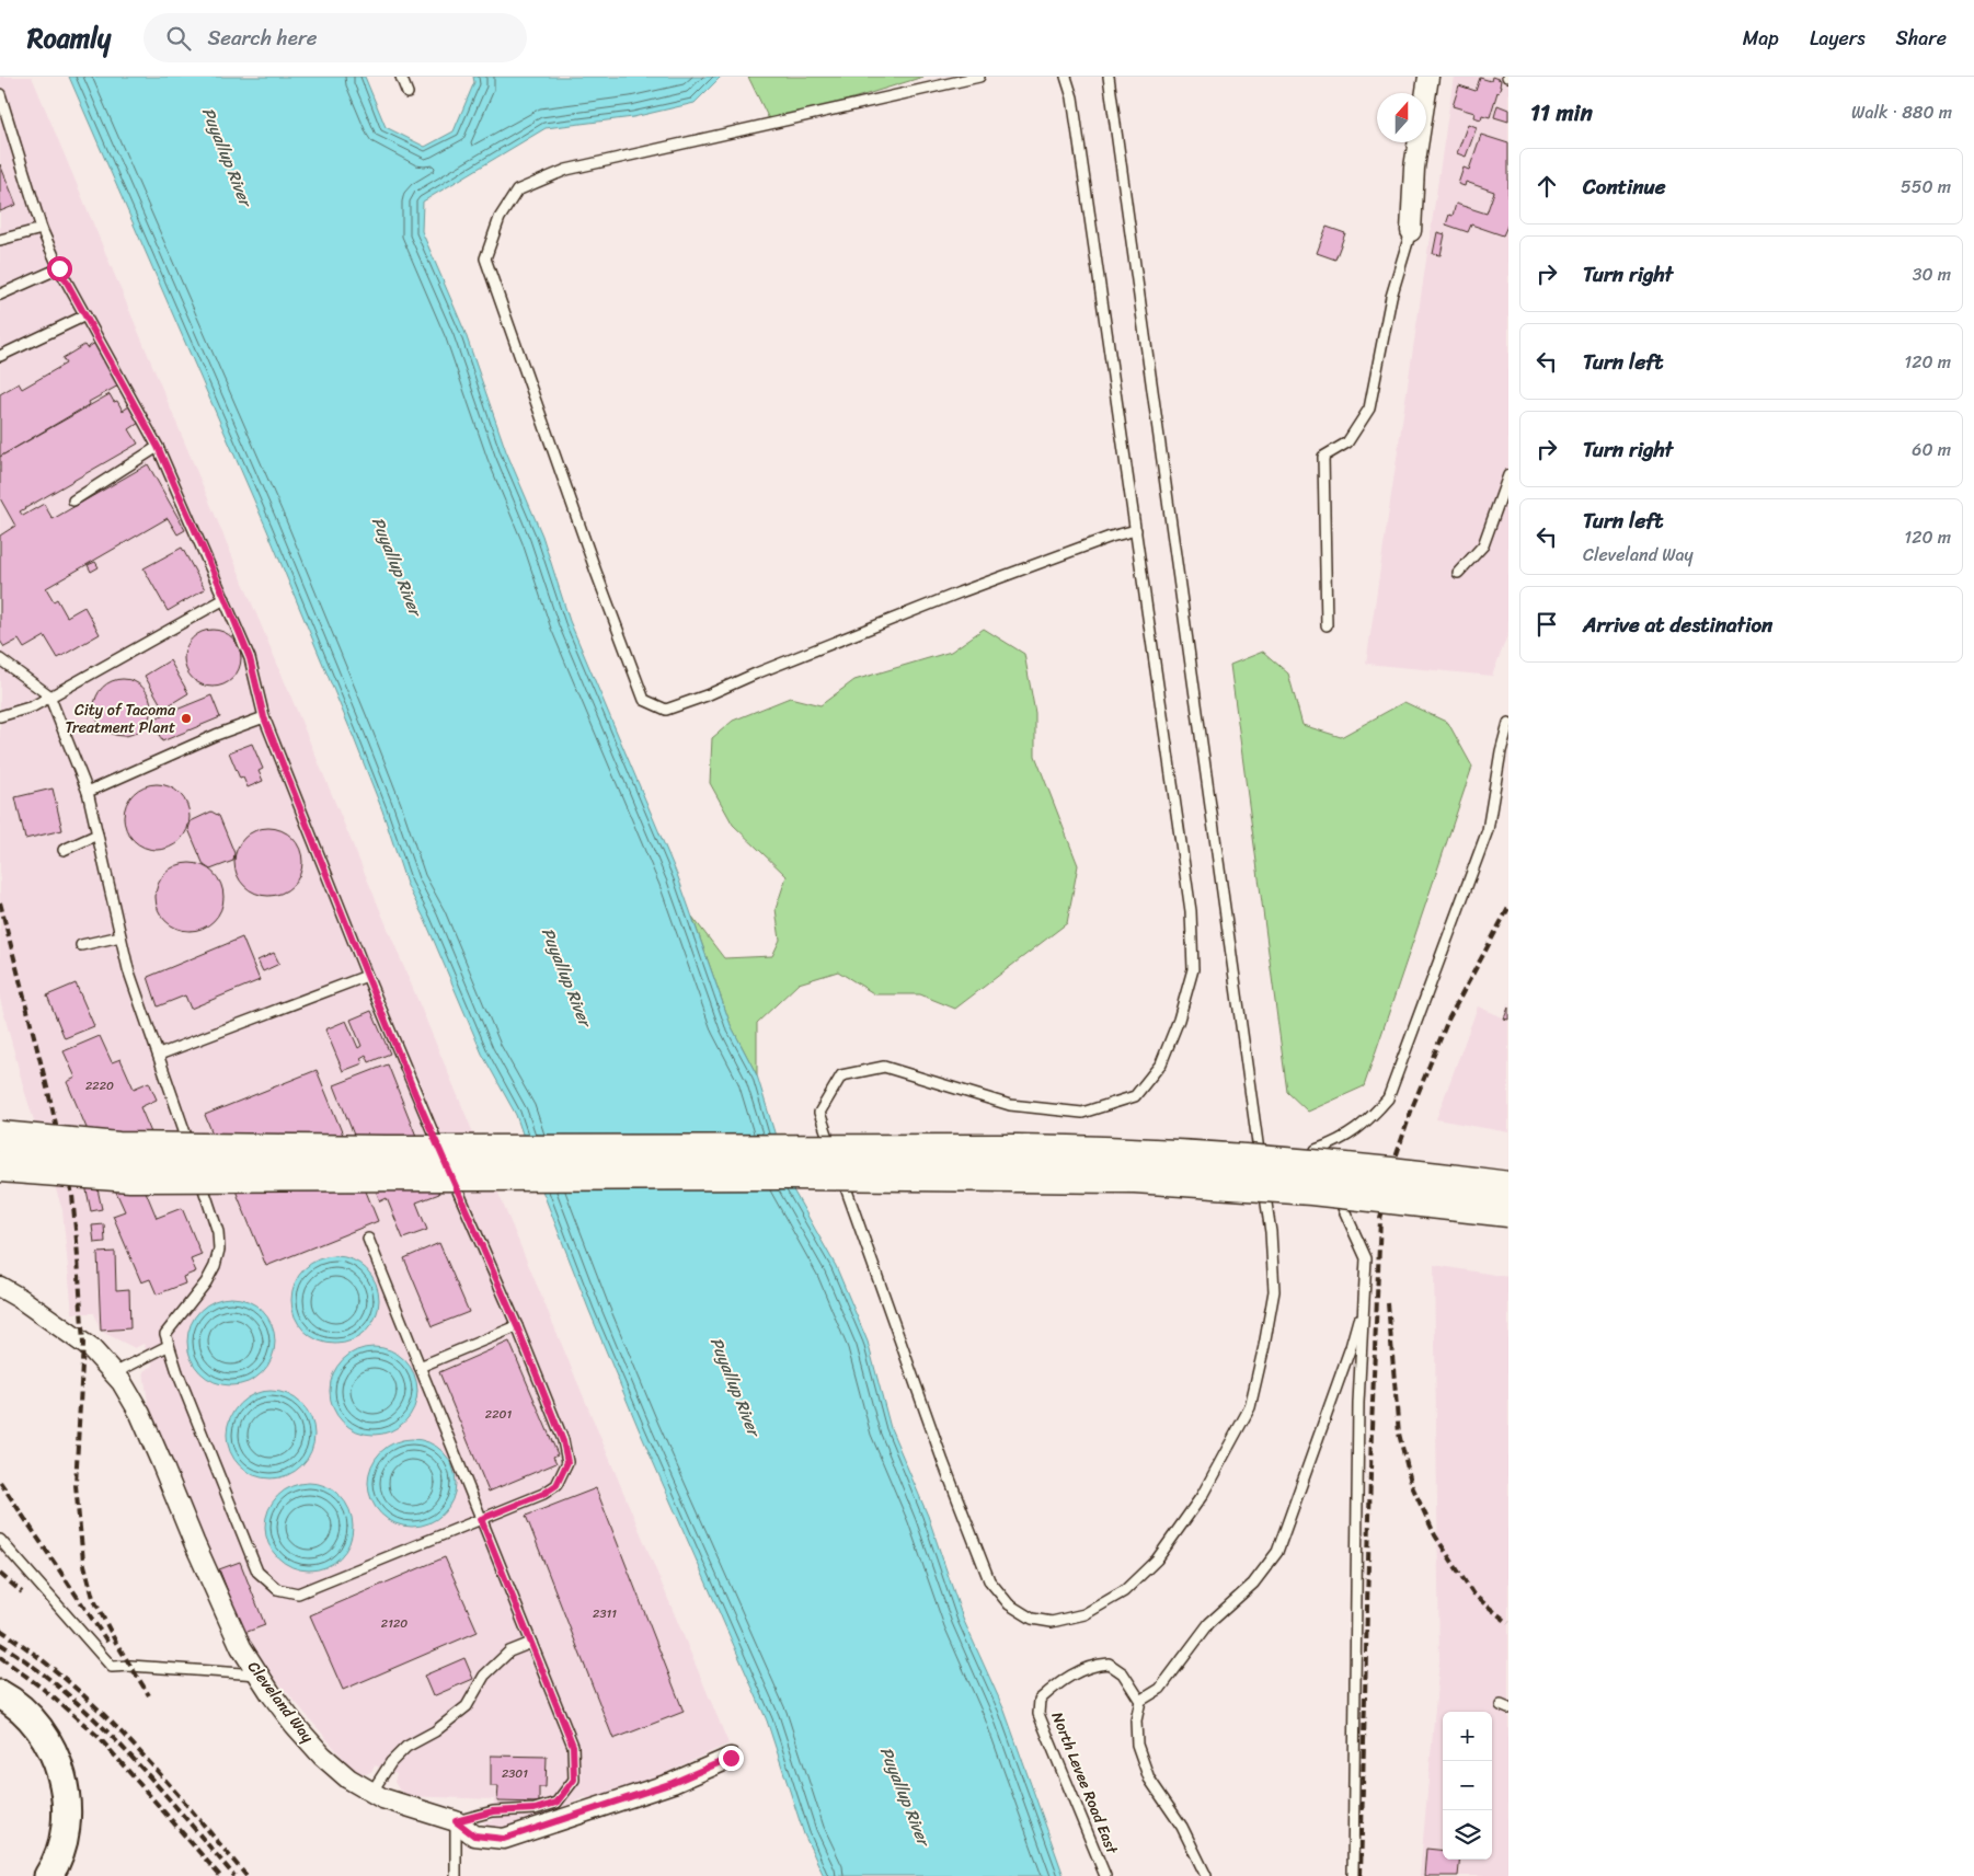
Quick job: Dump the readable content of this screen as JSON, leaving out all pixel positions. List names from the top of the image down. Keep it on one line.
{"streets":{"street":["Cleveland Way"],"lane":["North Levee Road East"]},"water":["Puyallup River"],"places":["City of Tacoma Treatment Plant"],"house_numbers":["2220","2201","2311","2120","2301"],"north":"top","page":{"header":"Roamly","search":"Search here","nav":["Map","Layers","Share"],"heading":["11 min","Walk · 880 m"],"list":[["Continue","550 m"],["Turn right","30 m"],["Turn left","120 m"],["Turn right","60 m"],["Turn left","Cleveland Way","120 m"],"Arrive at destination"],"map_buttons":["+","−"]}}
